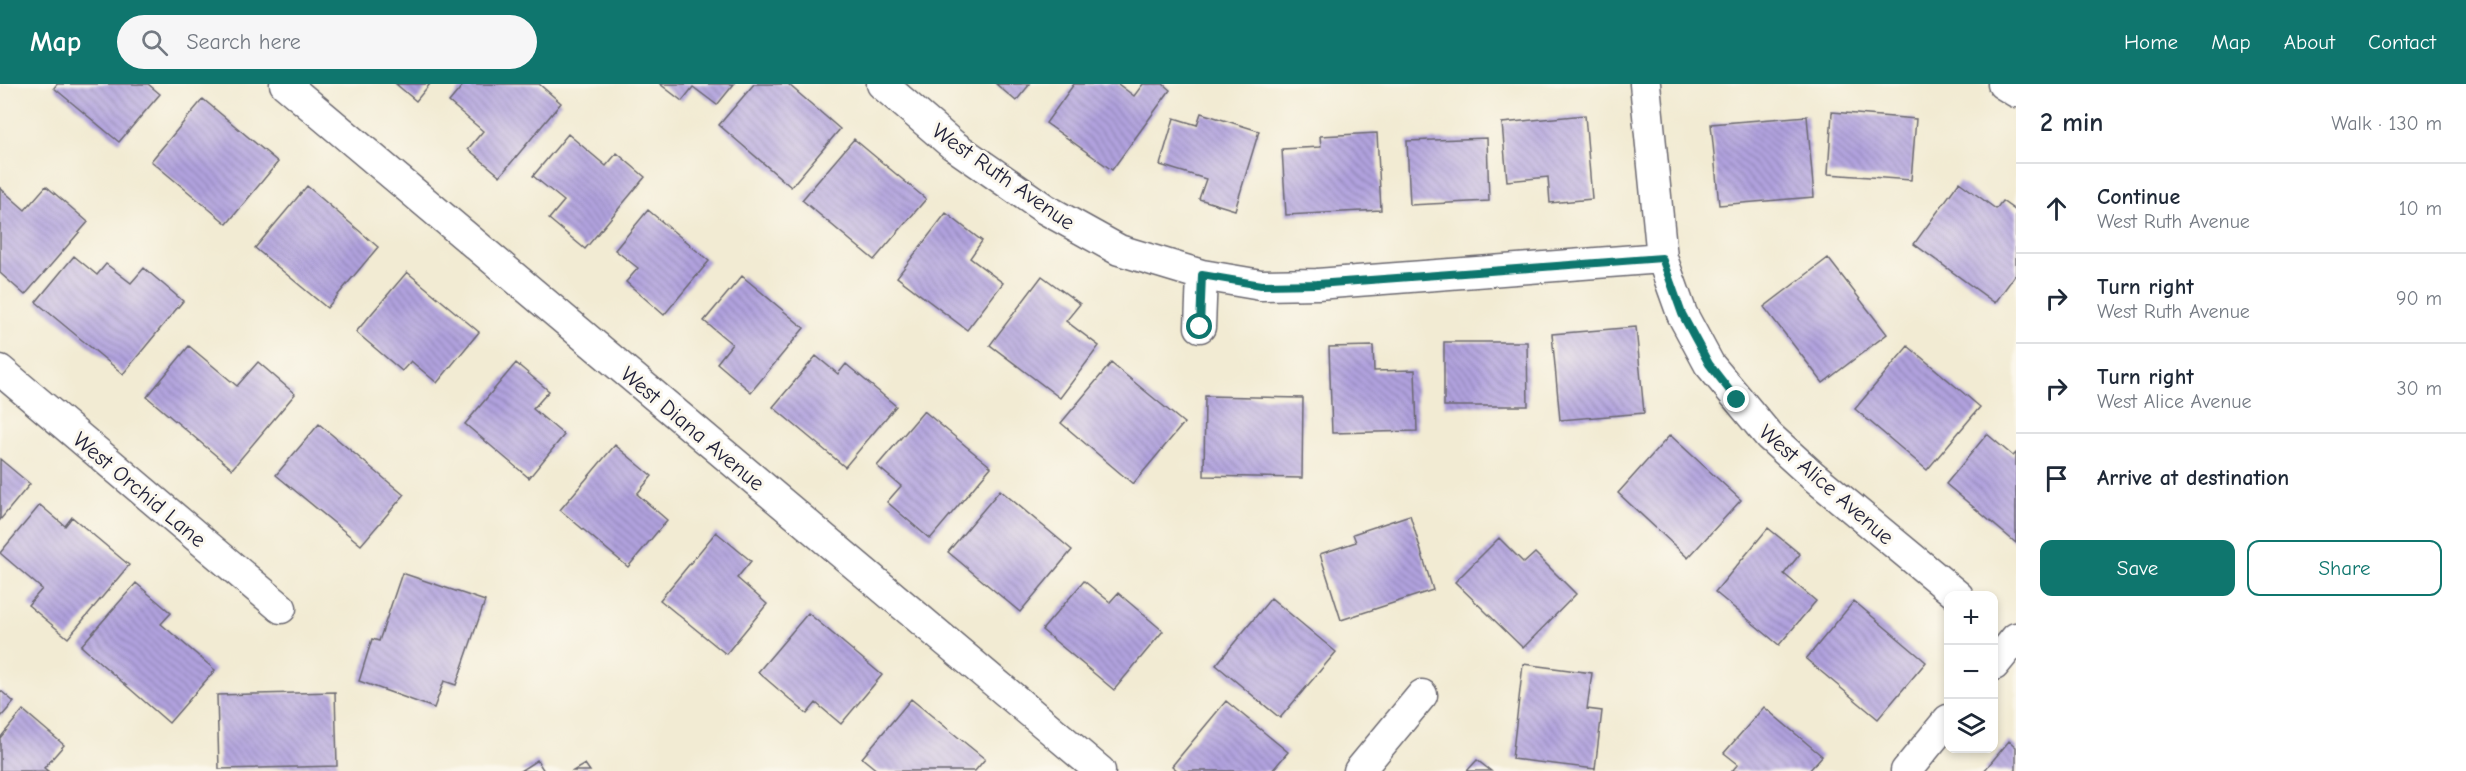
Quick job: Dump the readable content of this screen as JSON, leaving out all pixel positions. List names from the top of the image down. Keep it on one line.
{"streets":{"street":["West Ruth Avenue","West Diana Avenue","West Alice Avenue","West Orchid Lane"]},"crossings":[["West Ruth Avenue","West Alice Avenue"]],"page":{"header":"Map","search":"Search here","nav":["Home","Map","About","Contact"],"heading":["2 min","Walk · 130 m"],"list":[["Continue","West Ruth Avenue","10 m"],["Turn right","West Ruth Avenue","90 m"],["Turn right","West Alice Avenue","30 m"],"Arrive at destination"],"buttons":["Save","Share"],"map_buttons":["+","−"]}}
